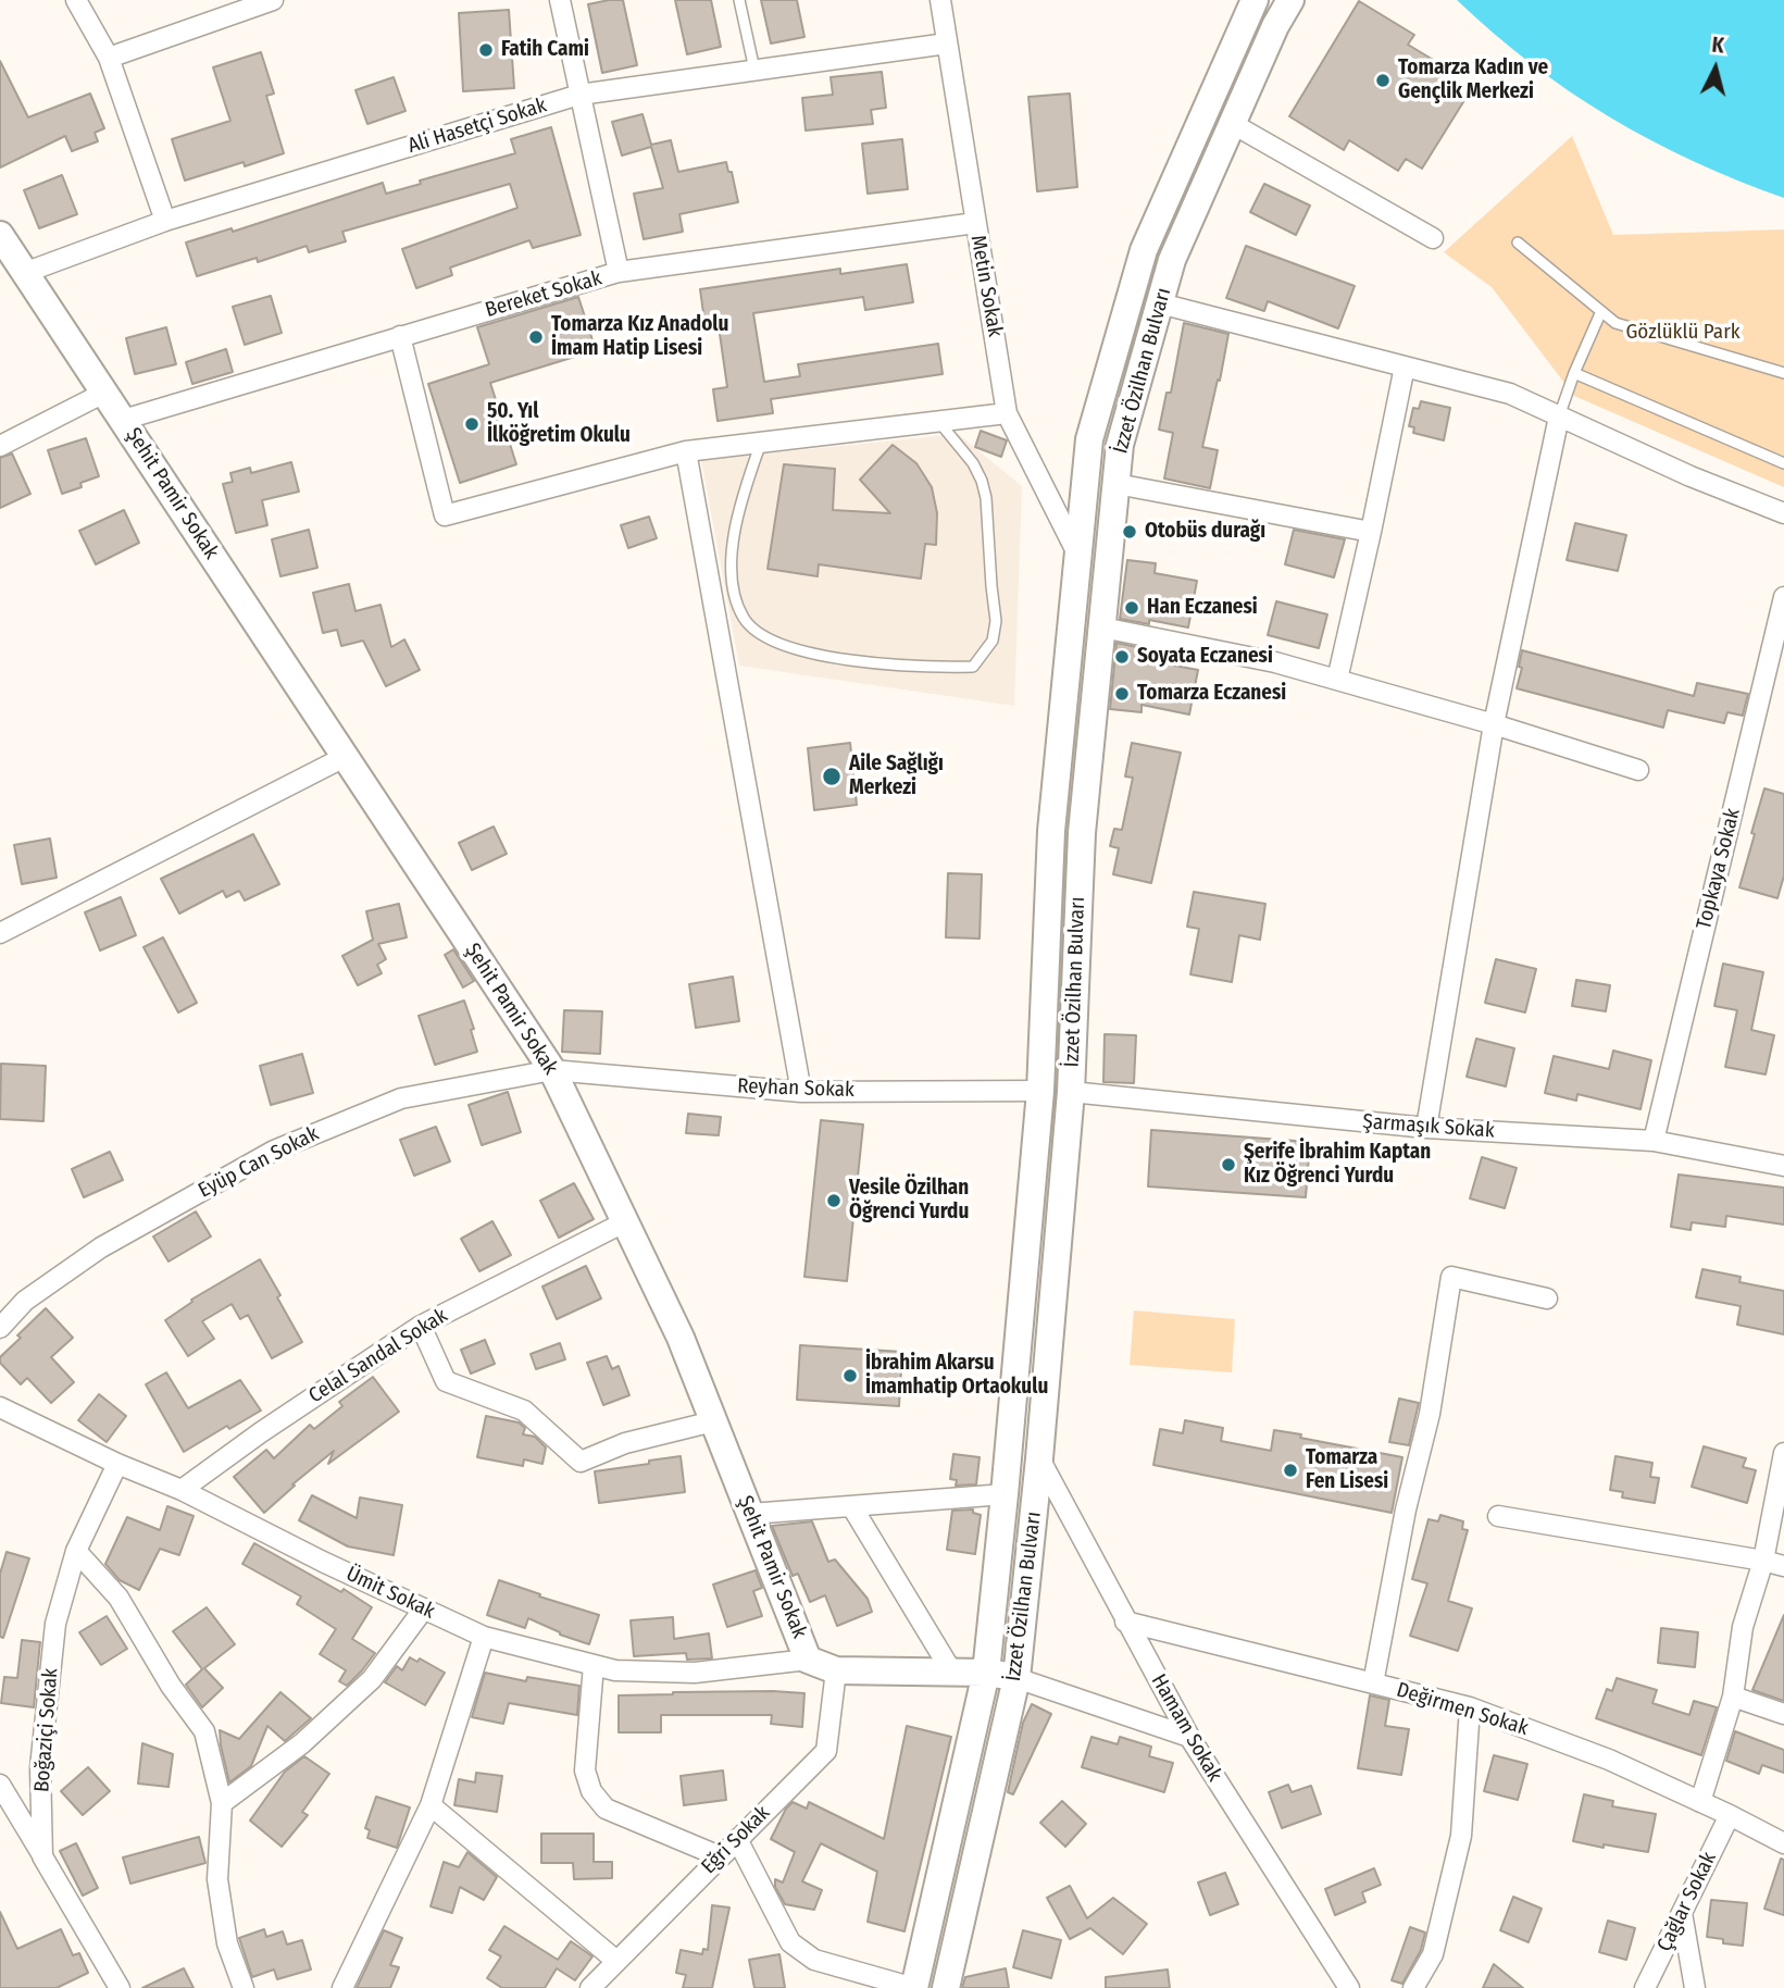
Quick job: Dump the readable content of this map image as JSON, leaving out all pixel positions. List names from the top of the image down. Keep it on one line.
{"streets":{"main road":["İzzet Özilhan Bulvarı","Şehit Pamir Sokak"],"street":["Ali Hasetçi Sokak","Metin Sokak","Bereket Sokak","Topkaya Sokak","Reyhan Sokak","Şarmaşık Sokak","Eyüp Can Sokak","Celal Sandal Sokak","Ümit Sokak","Değirmen Sokak","Hamam Sokak","Boğaziçi Sokak","Eğri Sokak","Çağlar Sokak"]},"crossings":[["Ali Hasetçi Sokak","Metin Sokak"],["Ali Hasetçi Sokak","Şehit Pamir Sokak"],["Metin Sokak","Bereket Sokak"],["Metin Sokak","İzzet Özilhan Bulvarı"],["Bereket Sokak","Şehit Pamir Sokak"],["İzzet Özilhan Bulvarı","Şehit Pamir Sokak"],["İzzet Özilhan Bulvarı","Reyhan Sokak"],["İzzet Özilhan Bulvarı","Şarmaşık Sokak"],["İzzet Özilhan Bulvarı","Hamam Sokak"],["Şehit Pamir Sokak","Reyhan Sokak"],["Şehit Pamir Sokak","Eyüp Can Sokak"],["Şehit Pamir Sokak","Celal Sandal Sokak"],["Şehit Pamir Sokak","Ümit Sokak"],["Şehit Pamir Sokak","Eğri Sokak"],["Topkaya Sokak","Şarmaşık Sokak"],["Reyhan Sokak","Eyüp Can Sokak"],["Celal Sandal Sokak","Ümit Sokak"],["Ümit Sokak","Boğaziçi Sokak"],["Değirmen Sokak","Hamam Sokak"],["Değirmen Sokak","Çağlar Sokak"]],"parks":["Gözlüklü Park"],"places":["Fatih Cami","Tomarza Kadın ve Gençlik Merkezi","Tomarza Kız Anadolu İmam Hatip Lisesi","50. Yıl İlköğretim Okulu","Otobüs durağı","Han Eczanesi","Soyata Eczanesi","Tomarza Eczanesi","Aile Sağlığı Merkezi","Şerife İbrahim Kaptan Kız Öğrenci Yurdu","Vesile Özilhan Öğrenci Yurdu","İbrahim Akarsu İmamhatip Ortaokulu","Tomarza Fen Lisesi"],"north":"top"}
